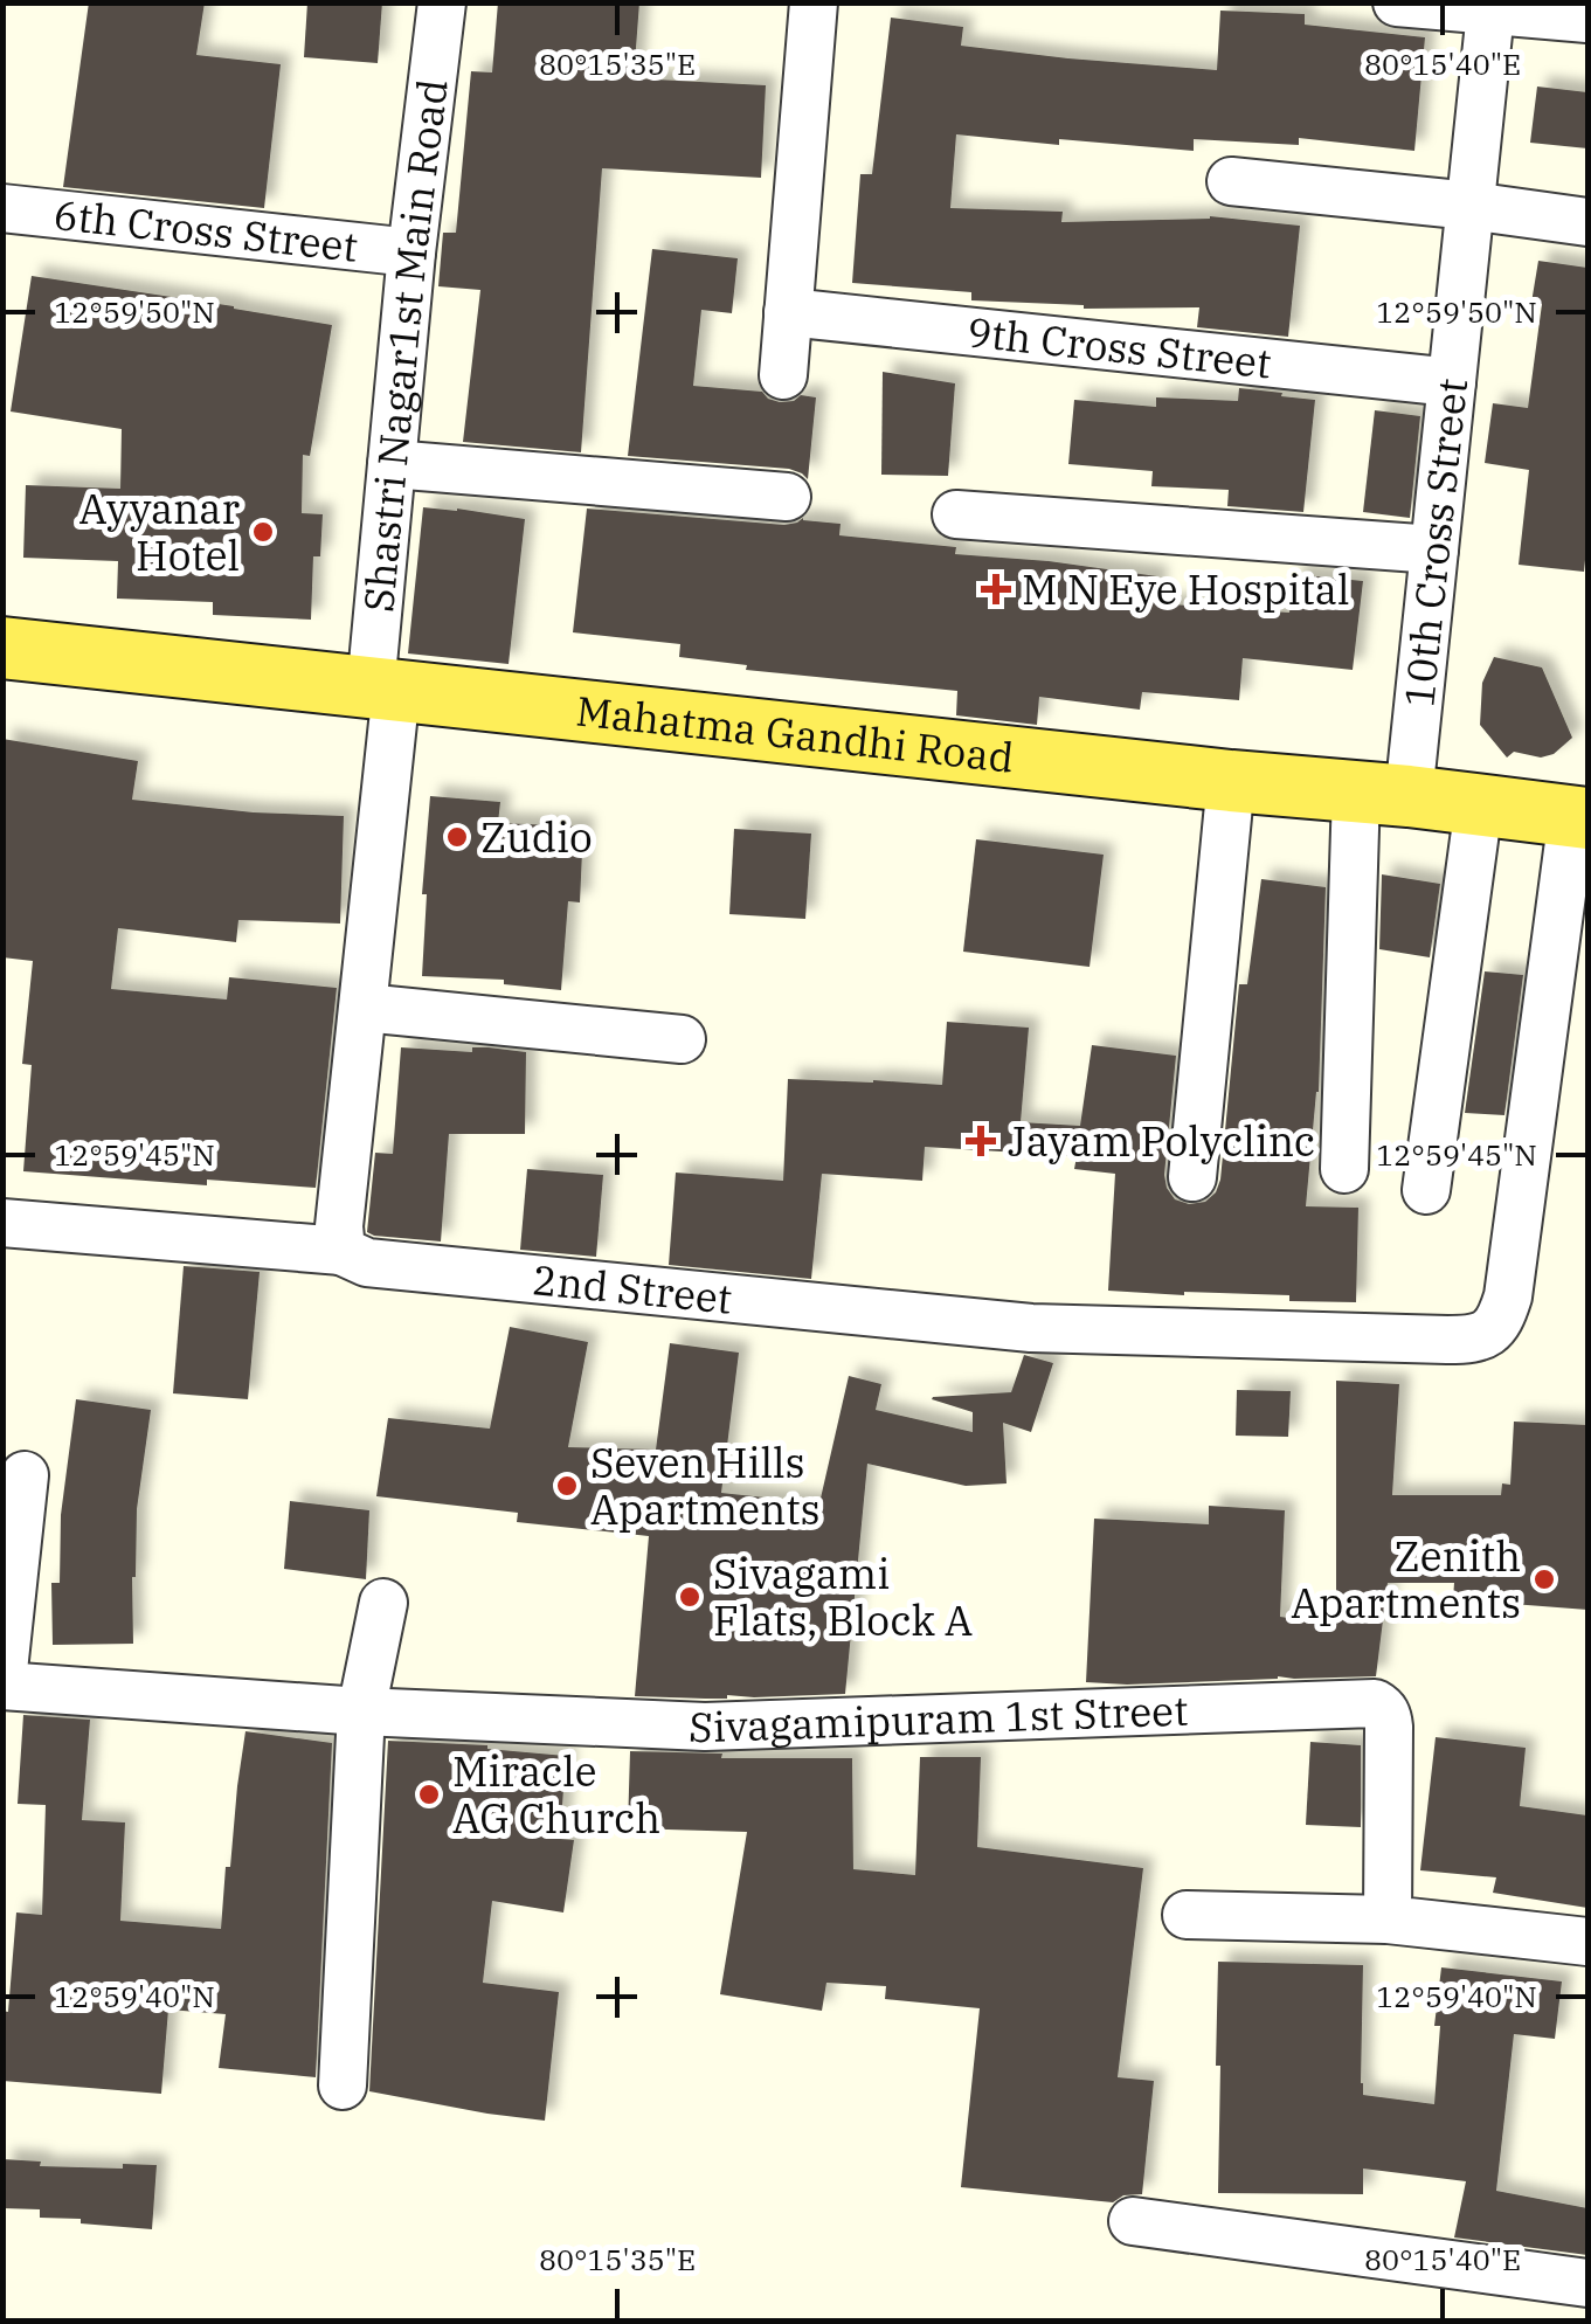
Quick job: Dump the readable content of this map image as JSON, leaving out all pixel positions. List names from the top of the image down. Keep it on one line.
{"streets":{"main road":["Mahatma Gandhi Road"],"street":["6th Cross Street","Shastri Nagar1st Main Road","9th Cross Street","10th Cross Street","2nd Street","Sivagamipuram 1st Street"]},"crossings":[["6th Cross Street","Shastri Nagar1st Main Road"],["Shastri Nagar1st Main Road","Mahatma Gandhi Road"],["9th Cross Street","10th Cross Street"],["10th Cross Street","Mahatma Gandhi Road"],["Mahatma Gandhi Road","2nd Street"]],"places":{"other":["Ayyanar Hotel","Zudio","Seven Hills Apartments","Zenith Apartments","Sivagami Flats, Block A","Miracle AG Church"],"health":["M N Eye Hospital","Jayam Polyclinc"]},"coordinates":["80°15'35\"E","80°15'40\"E","12°59'50\"N","12°59'45\"N","12°59'40\"N"]}
